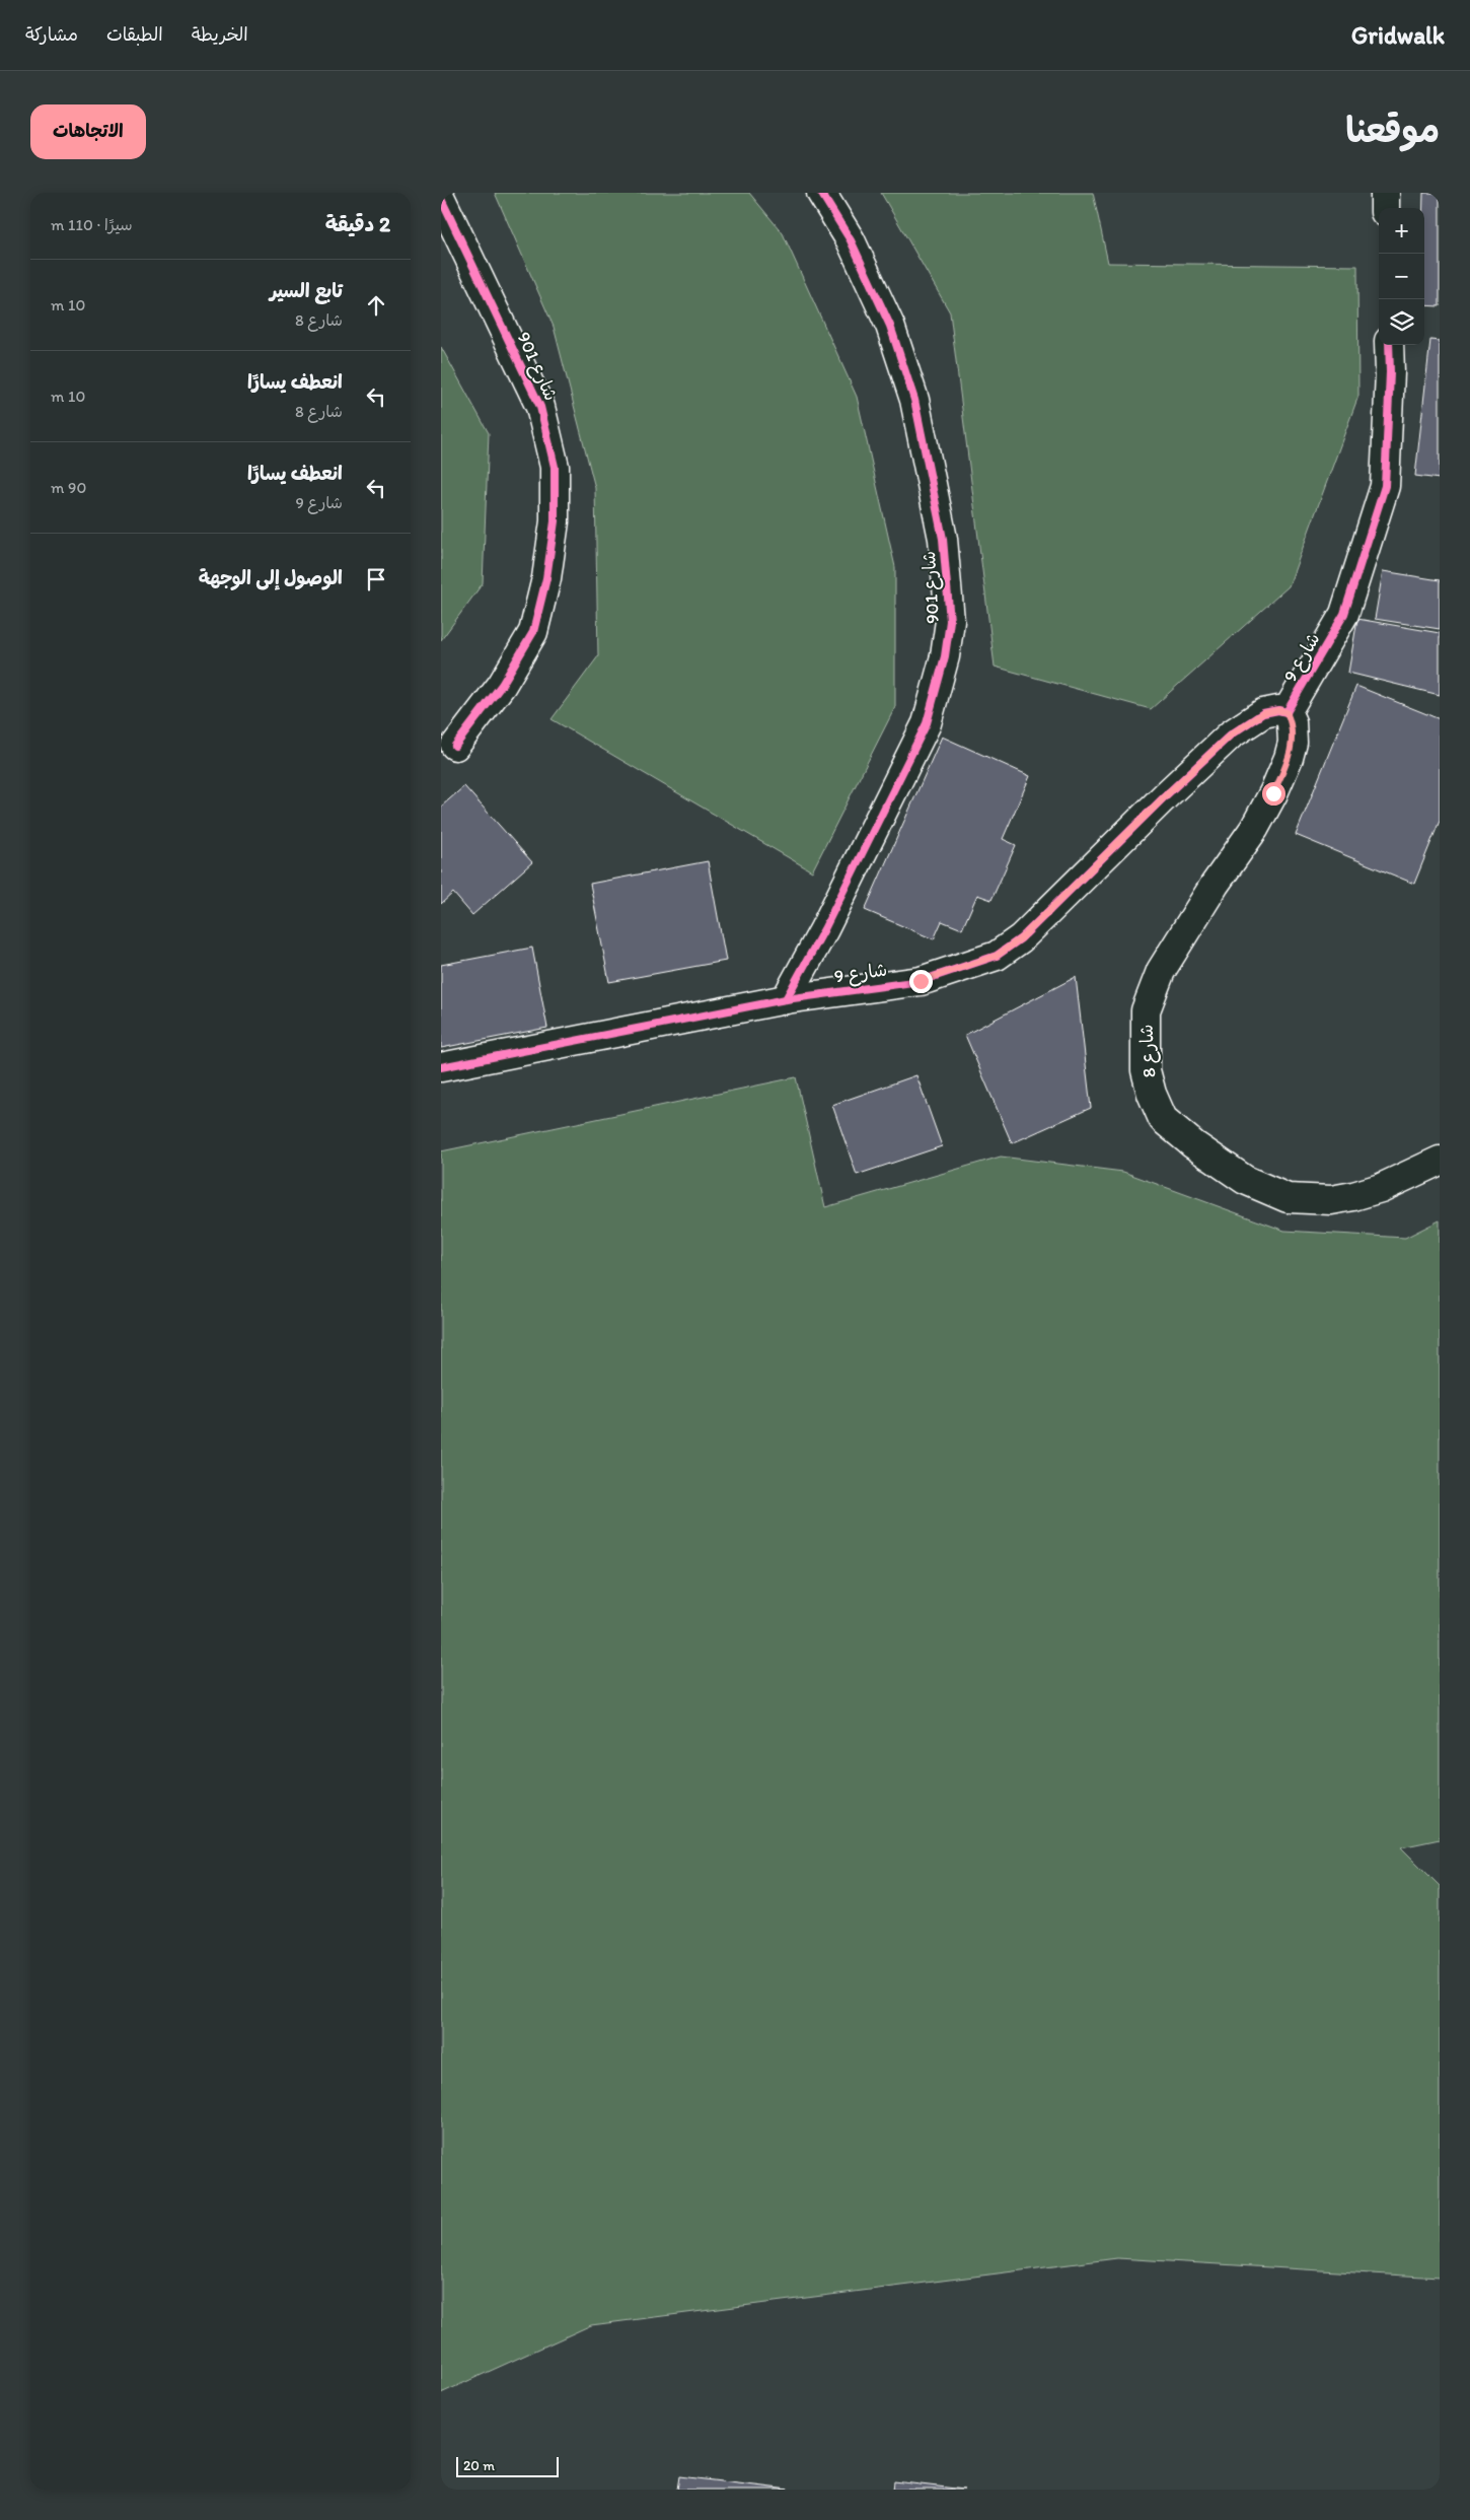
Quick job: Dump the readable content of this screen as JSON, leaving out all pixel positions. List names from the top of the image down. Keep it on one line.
{"streets":{"street":["شارع 901","شارع 9","شارع 8"]},"crossings":[["شارع 901","شارع 9"],["شارع 9","شارع 8"]],"scale_bar":"20 m","page":{"header":"Gridwalk","nav":["الخريطة","الطبقات","مشاركة"],"title":"موقعنا","buttons":"الاتجاهات","heading":["2 دقيقة","سيرًا · 110 m"],"map_buttons":["+","−"],"list":[["تابع السير","شارع 8","10 m"],["انعطف يسارًا","شارع 8","10 m"],["انعطف يسارًا","شارع 9","90 m"],"الوصول إلى الوجهة"],"scale":"20 m"}}
